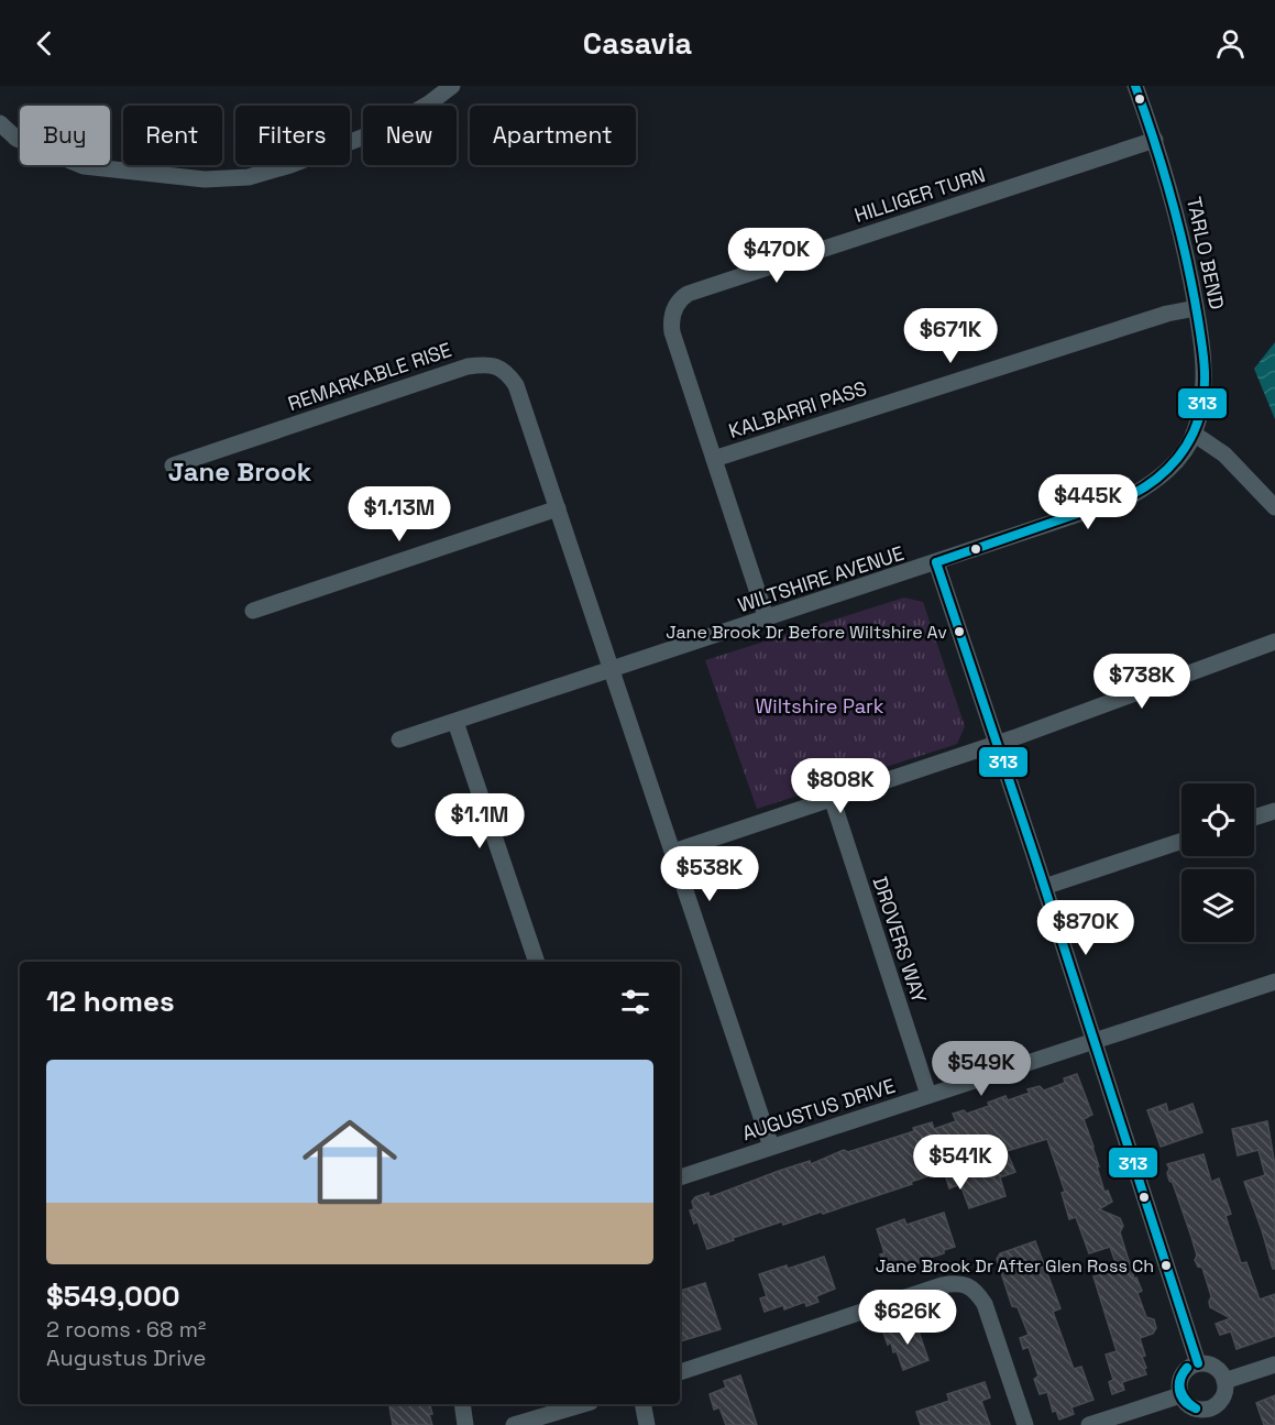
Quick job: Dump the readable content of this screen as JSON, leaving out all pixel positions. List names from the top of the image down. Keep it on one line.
{"streets":{"street":["HILLIGER TURN","TARLO BEND","REMARKABLE RISE","KALBARRI PASS","WILTSHIRE AVENUE","DROVERS WAY","AUGUSTUS DRIVE"]},"crossings":[["HILLIGER TURN","TARLO BEND"],["HILLIGER TURN","KALBARRI PASS"],["HILLIGER TURN","WILTSHIRE AVENUE"],["TARLO BEND","KALBARRI PASS"],["TARLO BEND","WILTSHIRE AVENUE"],["REMARKABLE RISE","WILTSHIRE AVENUE"],["REMARKABLE RISE","AUGUSTUS DRIVE"],["DROVERS WAY","AUGUSTUS DRIVE"]],"districts":["Jane Brook"],"parks":["Wiltshire Park"],"places":["Jane Brook Dr Before Wiltshire Av","Jane Brook Dr After Glen Ross Ch"],"lines":["transit line 313"],"page":{"header":"Casavia","chip":["Buy","Rent","Filters","New","Apartment"],"price":["$470K","$671K","$445K","$1.13M","$738K","$808K","$1.1M","$538K","$870K","$549K","$541K","$626K"],"heading":"12 homes","list":[{"name":"$549,000","note":"2 rooms · 68 m² · Augustus Drive"}]}}
